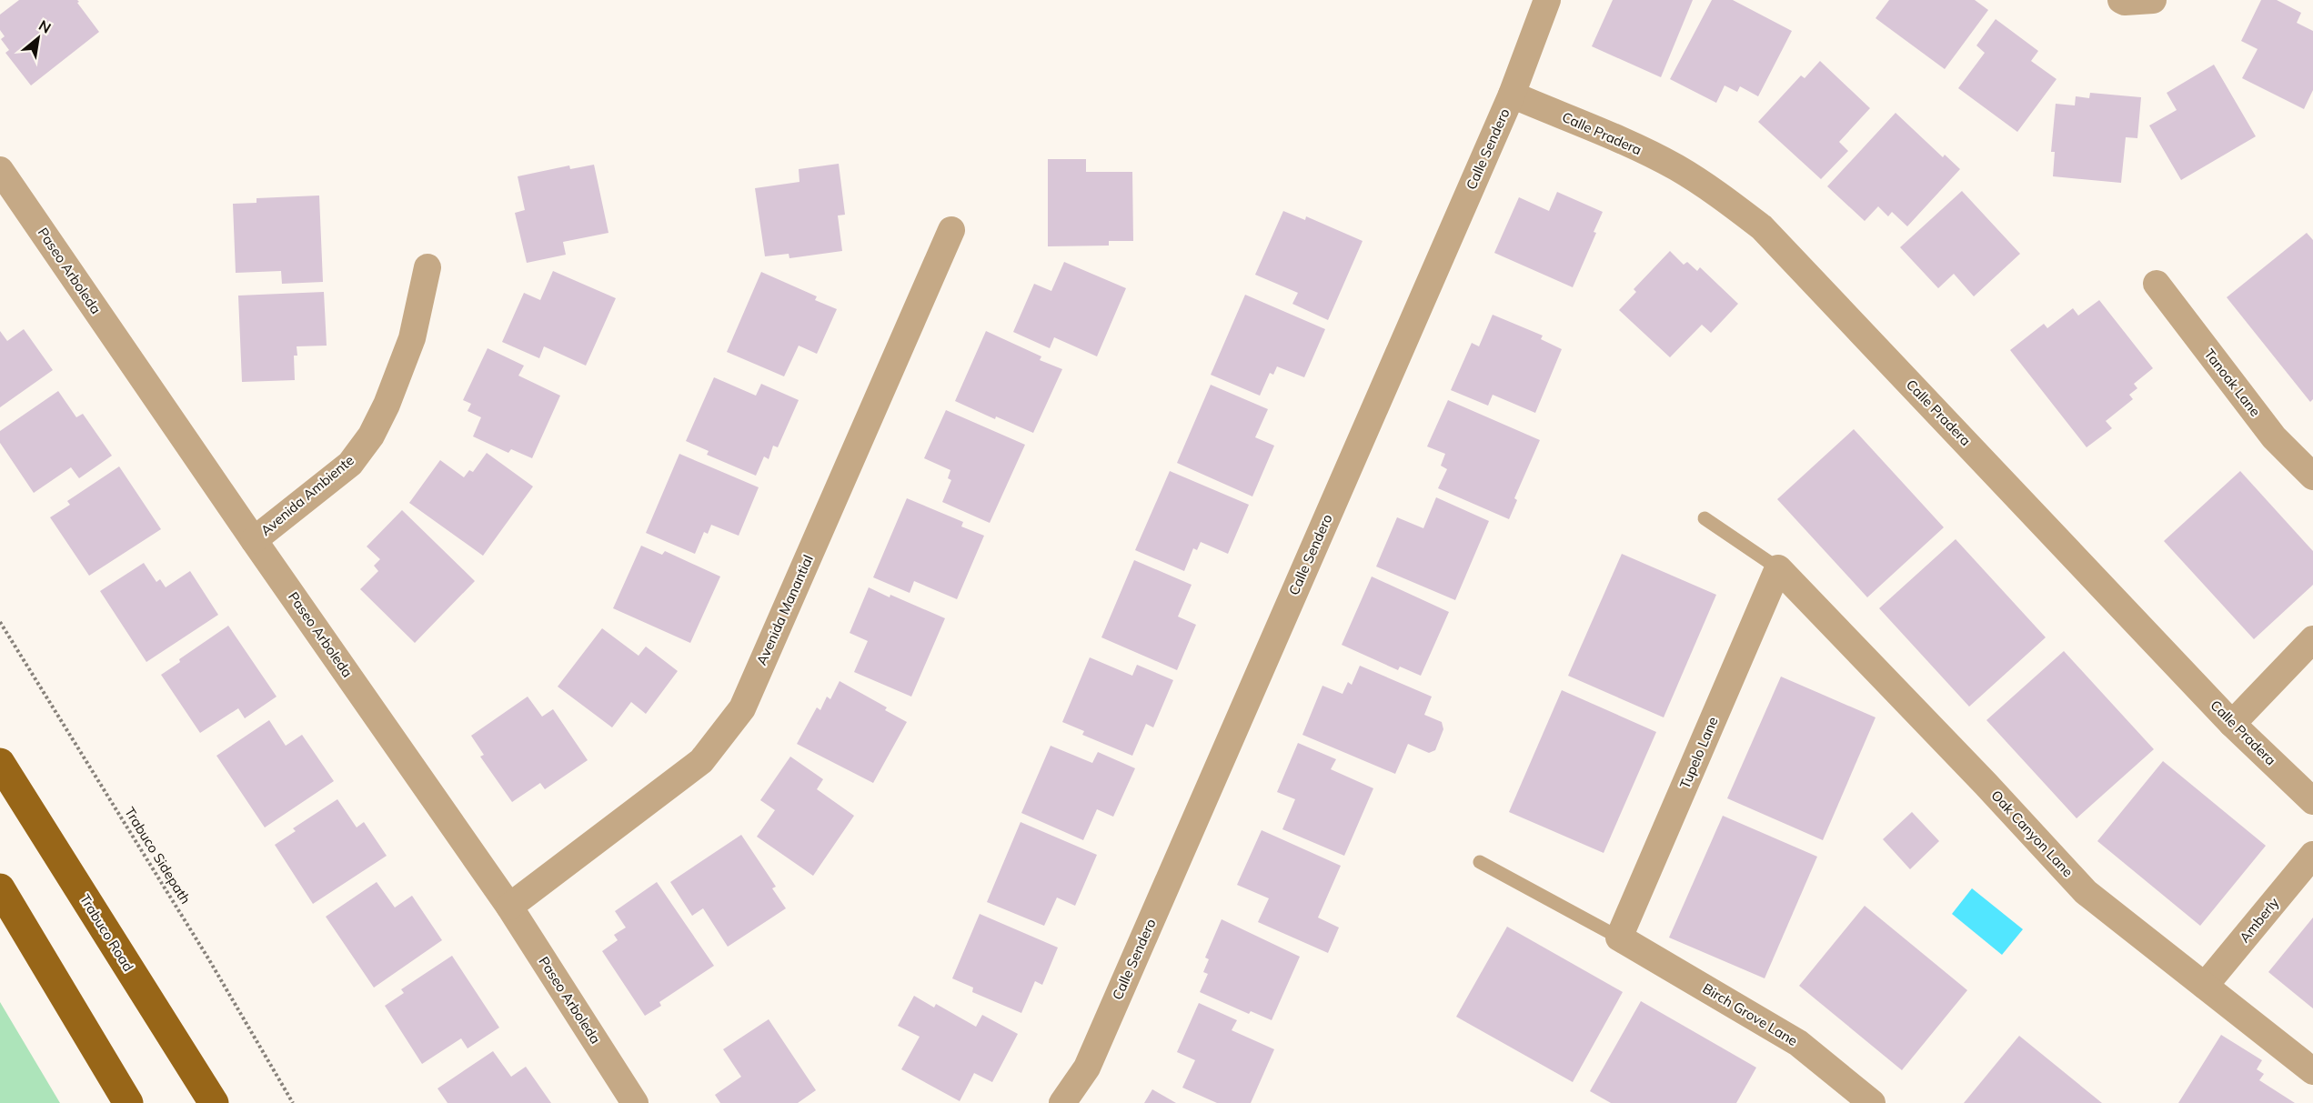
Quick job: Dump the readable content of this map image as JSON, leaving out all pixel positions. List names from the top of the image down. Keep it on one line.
{"streets":{"main road":["Trabuco Road"],"street":["Calle Pradera","Calle Sendero","Paseo Arboleda","Tanoak Lane","Avenida Ambiente","Avenida Manantial","Tupelo Lane","Oak Canyon Lane","Amberly","Birch Grove Lane"],"path":["Trabuco Sidepath"]},"crossings":[["Calle Pradera","Calle Sendero"],["Paseo Arboleda","Avenida Ambiente"],["Paseo Arboleda","Avenida Manantial"],["Tupelo Lane","Oak Canyon Lane"],["Tupelo Lane","Birch Grove Lane"],["Oak Canyon Lane","Amberly"]],"north":"top right"}
